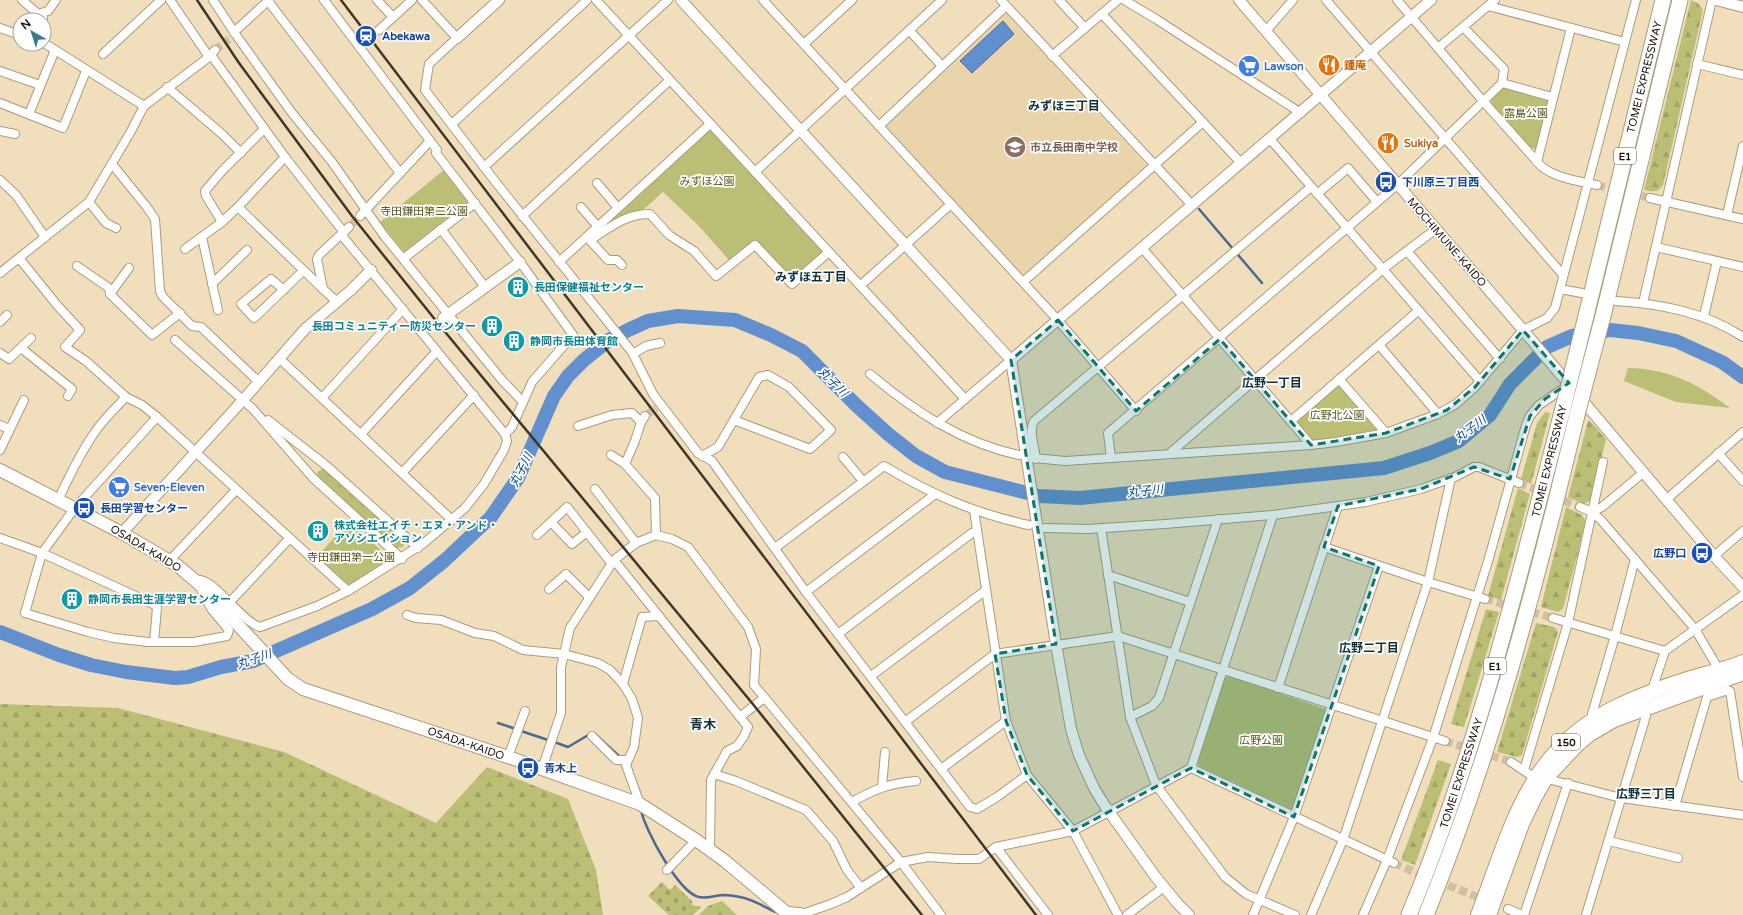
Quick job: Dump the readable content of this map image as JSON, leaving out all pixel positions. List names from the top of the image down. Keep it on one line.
{"streets":{"highway":["TOMEI EXPRESSWAY","E1","150"],"main road":["OSADA-KAIDO"],"street":["MOCHIMUNE-KAIDO"]},"districts":["みずほ三丁目","みずほ五丁目","広野一丁目","広野二丁目","青木","広野三丁目"],"water":["丸子川"],"parks":["露島公園","みずほ公園","寺田鎌田第二公園","広野北公園","寺田鎌田第一公園","広野公園"],"places":{"station":["Abekawa"],"restaurant":["鍾庵","Sukiya"],"supermarket":["Lawson","Seven-Eleven"],"school or university":["市立長田南中学校"],"bus stop":["下川原三丁目西","長田学習センター","広野口","青木上"],"building":["長田保健福祉センター","長田コミュニティー防災センター","静岡市長田体育館","株式会社エイチ・エヌ・アンド・ アソシエイション","静岡市長田生涯学習センター"]},"north":"top left"}
